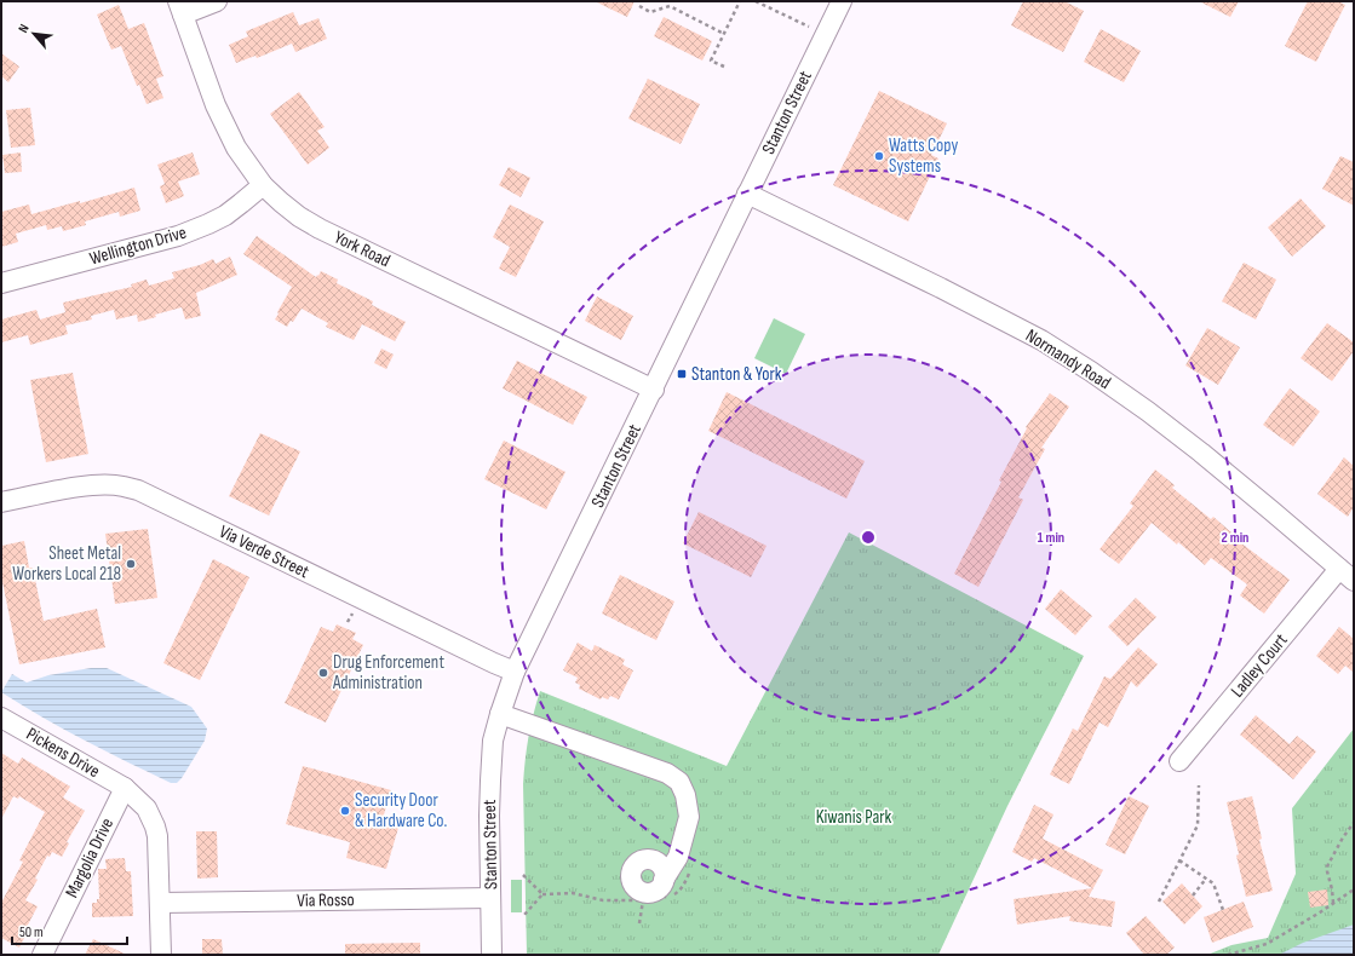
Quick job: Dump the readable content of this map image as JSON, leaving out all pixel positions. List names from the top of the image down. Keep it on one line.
{"streets":{"street":["Stanton Street","Wellington Drive","York Road","Normandy Road","Via Verde Street","Ladley Court","Pickens Drive","Margolia Drive","Via Rosso"]},"crossings":[["Stanton Street","York Road"],["Stanton Street","Normandy Road"],["Stanton Street","Via Verde Street"],["Stanton Street","Via Rosso"],["Wellington Drive","York Road"],["Normandy Road","Ladley Court"],["Pickens Drive","Margolia Drive"],["Pickens Drive","Via Rosso"]],"parks":["Kiwanis Park"],"places":{"other":["Watts Copy Systems","Sheet Metal Workers Local 218","Drug Enforcement Administration","Security Door & Hardware Co."],"transit":["Stanton & York"]},"scale_bar":"50 m","north":"top left","rings":["1 min","2 min"]}
